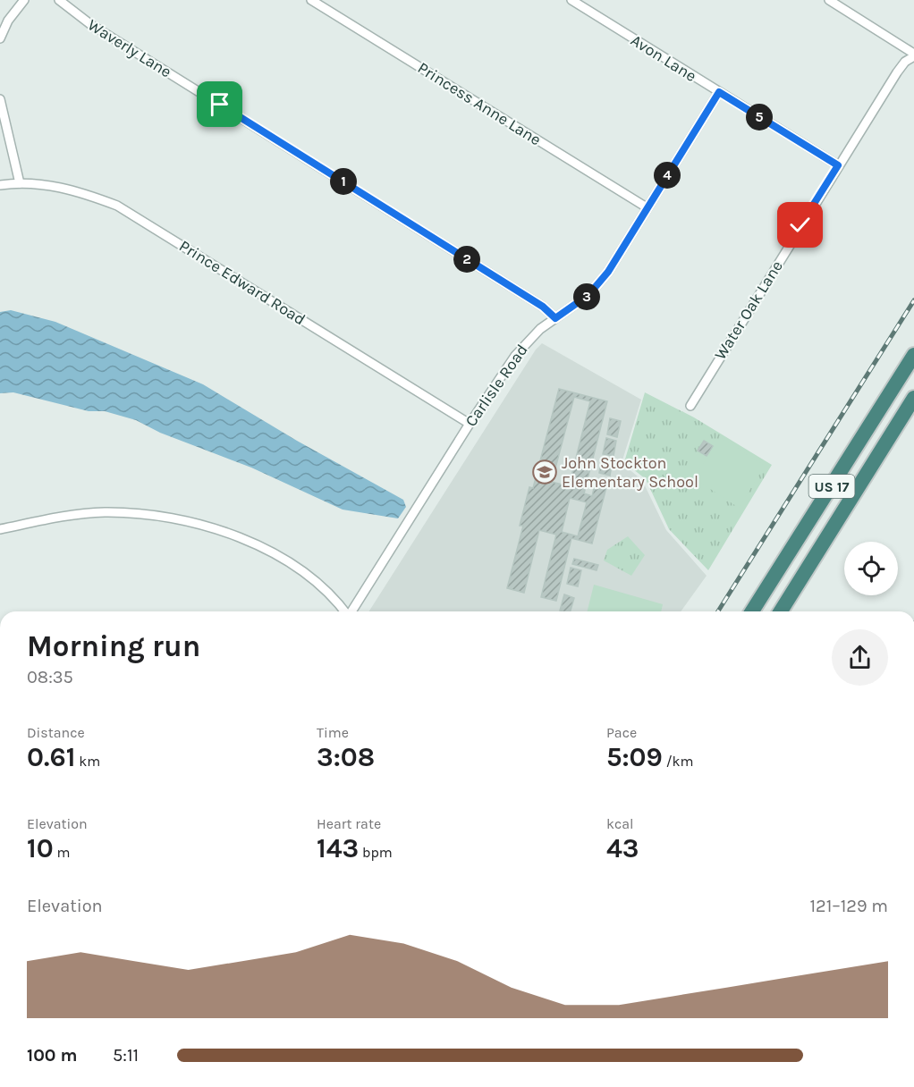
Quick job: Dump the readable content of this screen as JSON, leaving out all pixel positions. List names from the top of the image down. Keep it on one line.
{"streets":{"highway":["US 17"],"street":["Waverly Lane","Avon Lane","Princess Anne Lane","Prince Edward Road","Water Oak Lane","Carlisle Road"]},"crossings":[["Waverly Lane","Carlisle Road"],["Avon Lane","Water Oak Lane"],["Avon Lane","Carlisle Road"],["Princess Anne Lane","Carlisle Road"],["Prince Edward Road","Carlisle Road"]],"places":{"school or university":["John Stockton Elementary School"]},"page":{"pins":["5","4","1","2","3"],"heading":["Morning run","08:35"],"stats":[["Distance","0.61 km"],["Time","3:08"],["Pace","5:09 /km"],["Elevation","10 m"],["Heart rate","143 bpm"],["kcal","43"]],"chart":["Elevation","121–129 m"],"list":[{"name":"100 m","note":"5:11"}]}}
